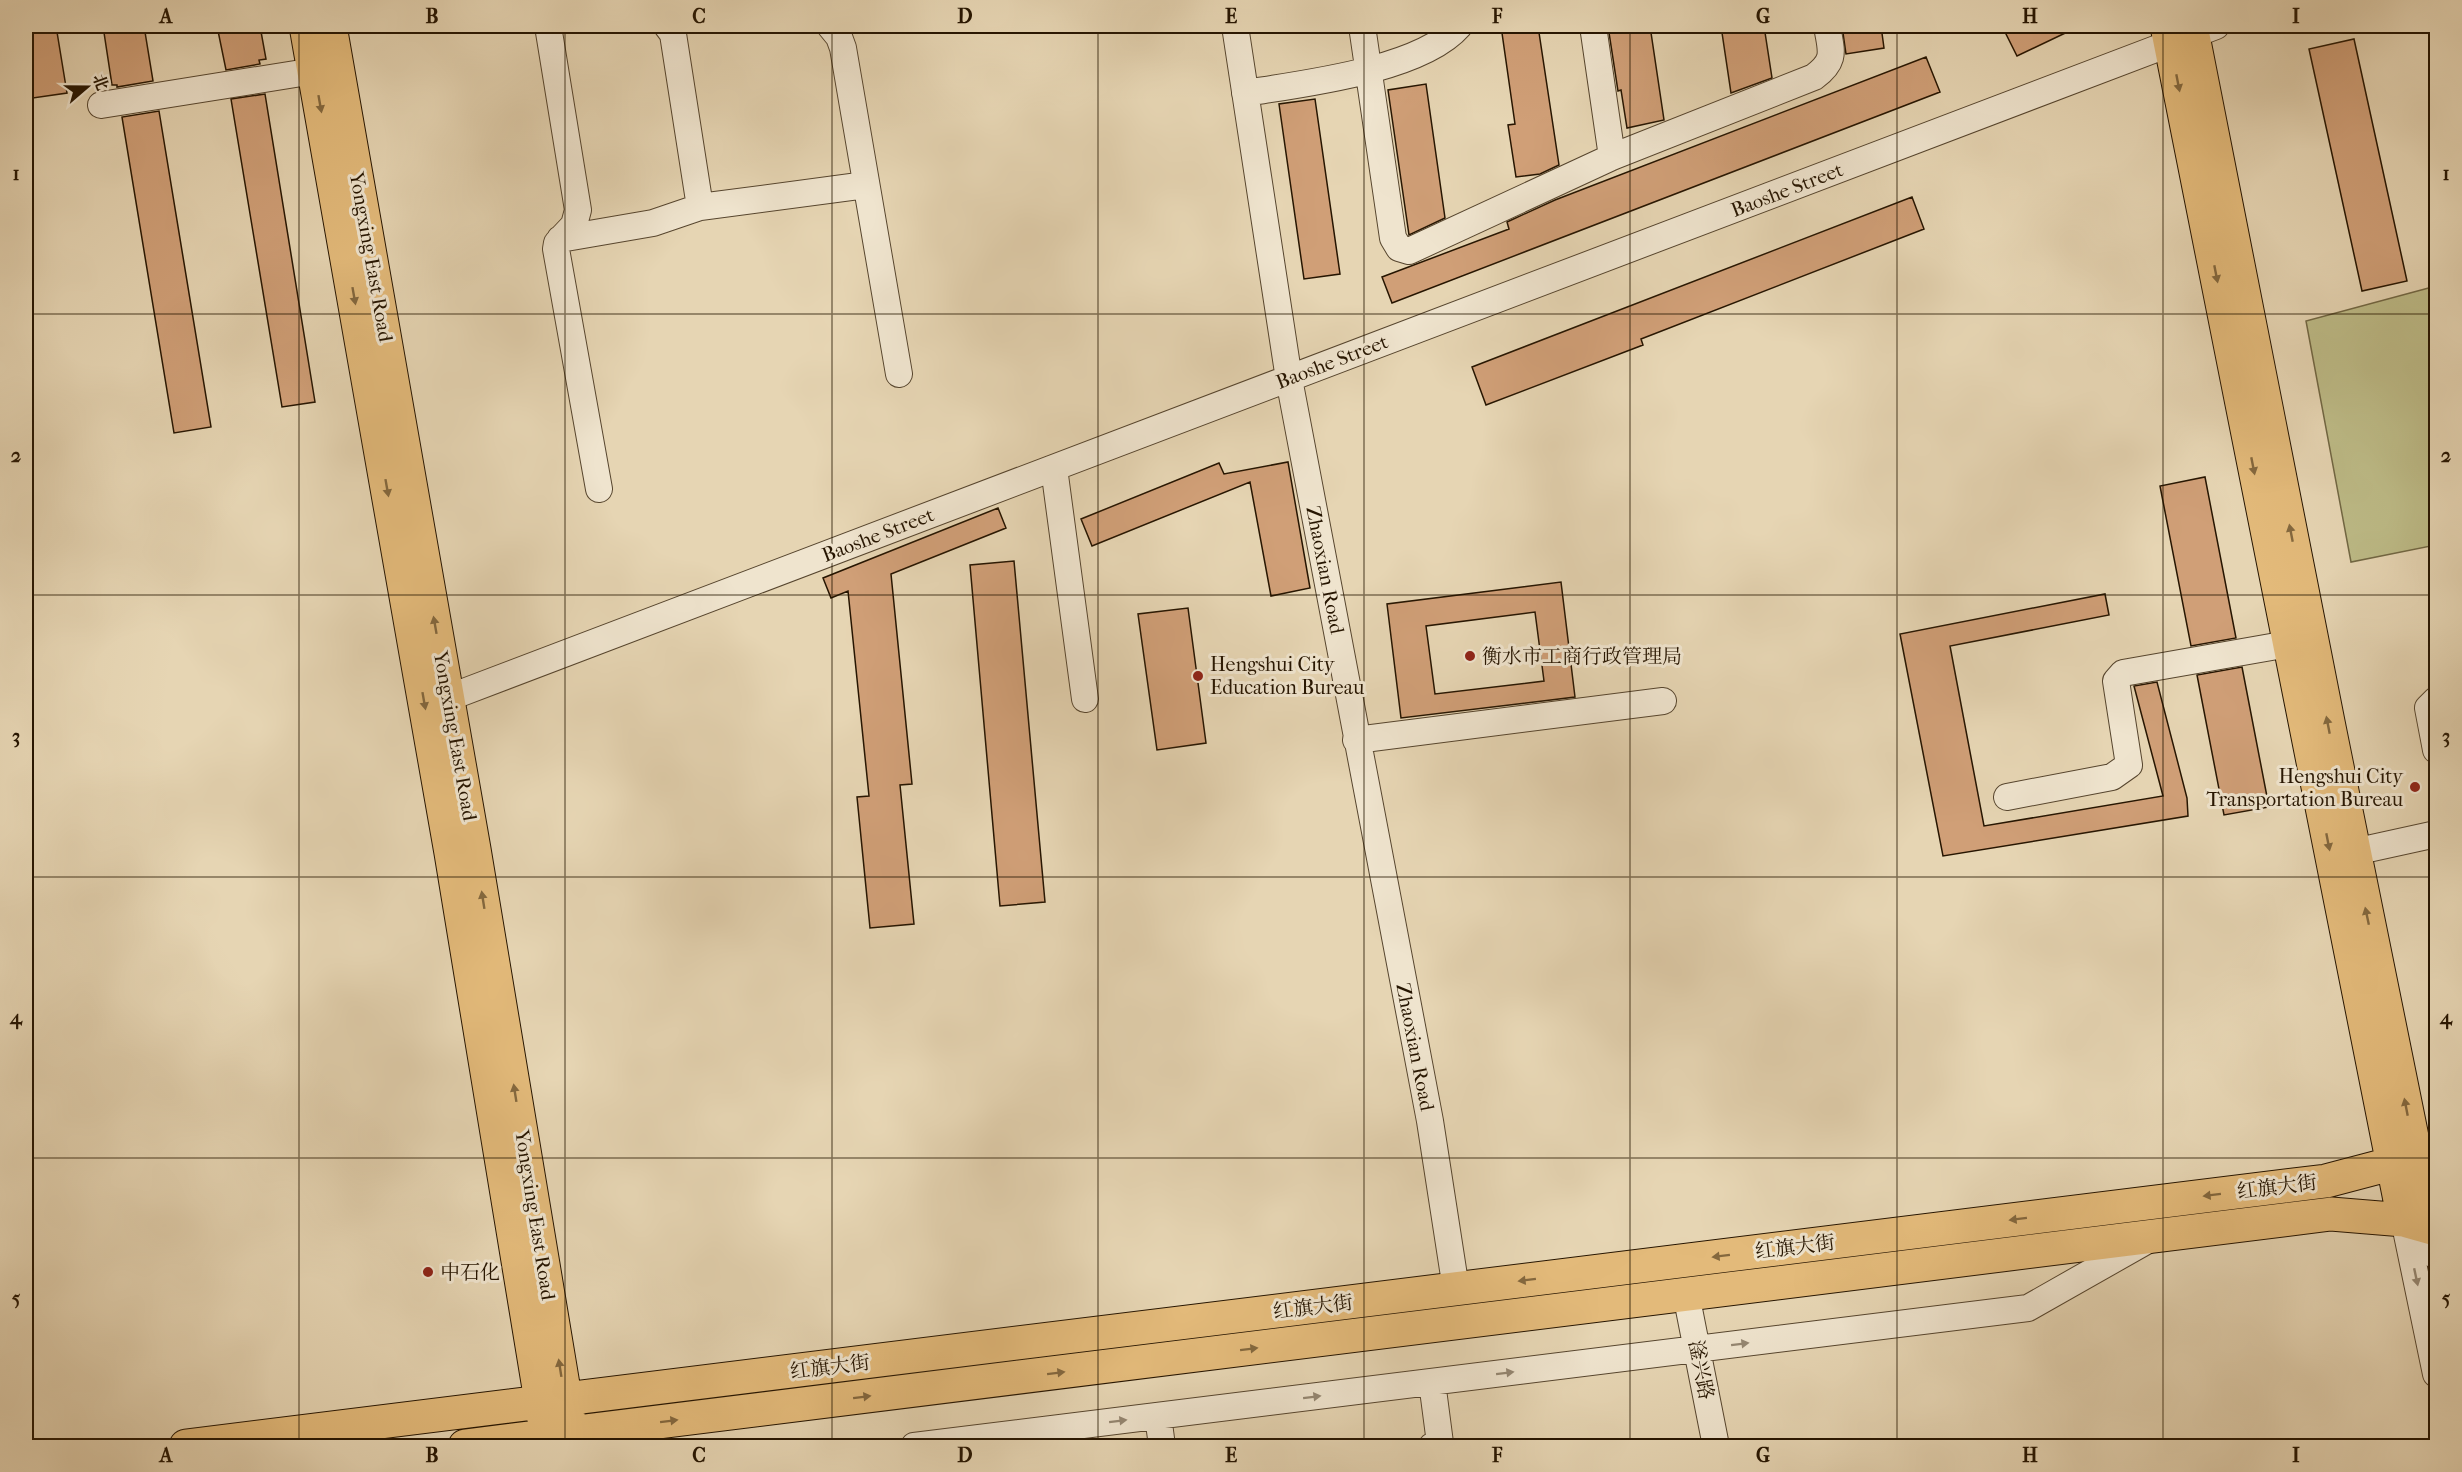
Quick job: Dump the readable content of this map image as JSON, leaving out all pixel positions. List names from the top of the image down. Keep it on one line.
{"streets":{"main road":["Yongxing East Road","红旗大街"],"street":["Baoshe Street","Zhaoxian Road","滏兴路"]},"crossings":[["Baoshe Street","Yongxing East Road"],["Baoshe Street","Zhaoxian Road"],["Yongxing East Road","红旗大街"],["Zhaoxian Road","红旗大街"],["红旗大街","滏兴路"]],"places":["衡水市工商行政管理局","Hengshui City Education Bureau","Hengshui City Transportation Bureau","中石化"],"north":"right","grid":{"columns":["A","B","C","D","E","F","G","H","I"],"rows":["1","2","3","4","5"]}}
